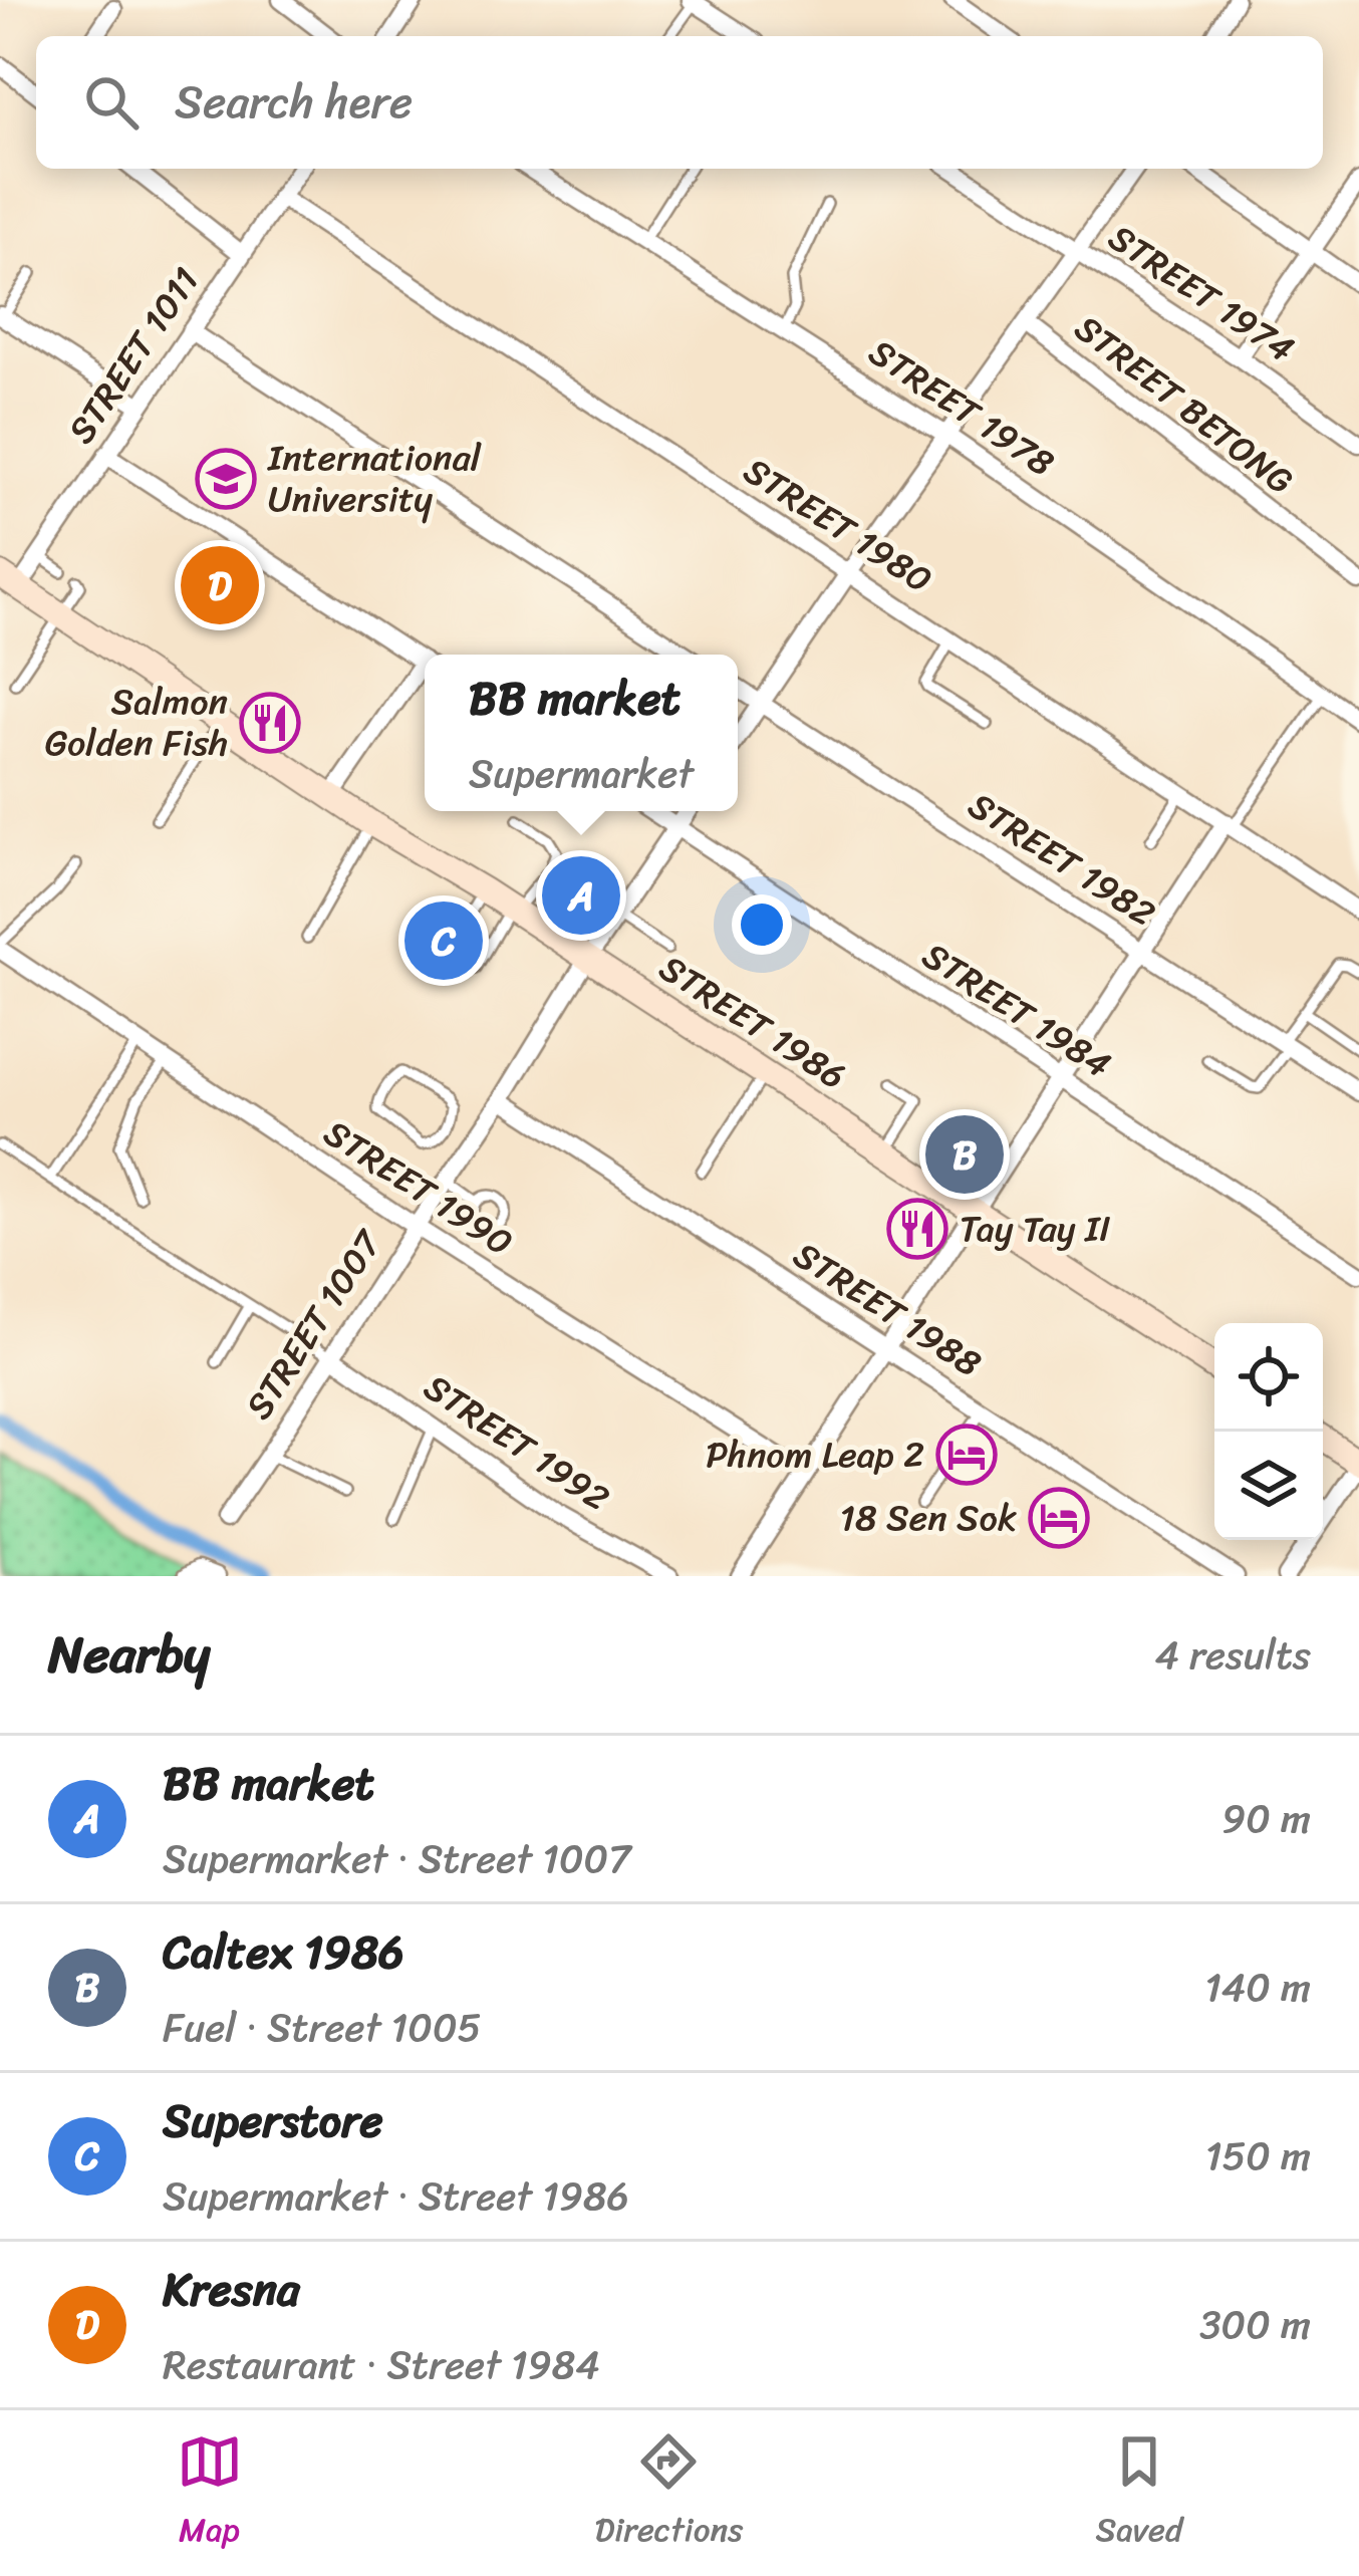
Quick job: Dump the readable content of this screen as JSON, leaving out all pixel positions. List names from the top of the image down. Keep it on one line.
{"streets":{"main road":["STREET 1986"],"street":["STREET 1974","STREET 1011","STREET BETONG","STREET 1978","STREET 1980","STREET 1982","STREET 1984","STREET 1990","STREET 1988","STREET 1007","STREET 1992"]},"crossings":[["STREET 1011","STREET 1980"],["STREET 1011","STREET 1986"],["STREET 1984","STREET 1007"],["STREET 1986","STREET 1007"],["STREET 1990","STREET 1007"],["STREET 1988","STREET 1007"],["STREET 1007","STREET 1992"]],"places":{"school or university":["International University"],"restaurant":["Salmon Golden Fish","Tay Tay II"],"hotel":["Phnom Leap 2","18 Sen Sok"]},"page":{"search":"Search here","pins":["D","A","C","B"],"popup":["BB market","Supermarket"],"heading":["Nearby","4 results"],"list":[{"mark":"A","name":"BB market","note":"Supermarket · Street 1007","value":"90 m"},{"mark":"B","name":"Caltex 1986","note":"Fuel · Street 1005","value":"140 m"},{"mark":"C","name":"Superstore","note":"Supermarket · Street 1986","value":"150 m"},{"mark":"D","name":"Kresna","note":"Restaurant · Street 1984","value":"300 m"}],"nav":["Map","Directions","Saved"]}}
